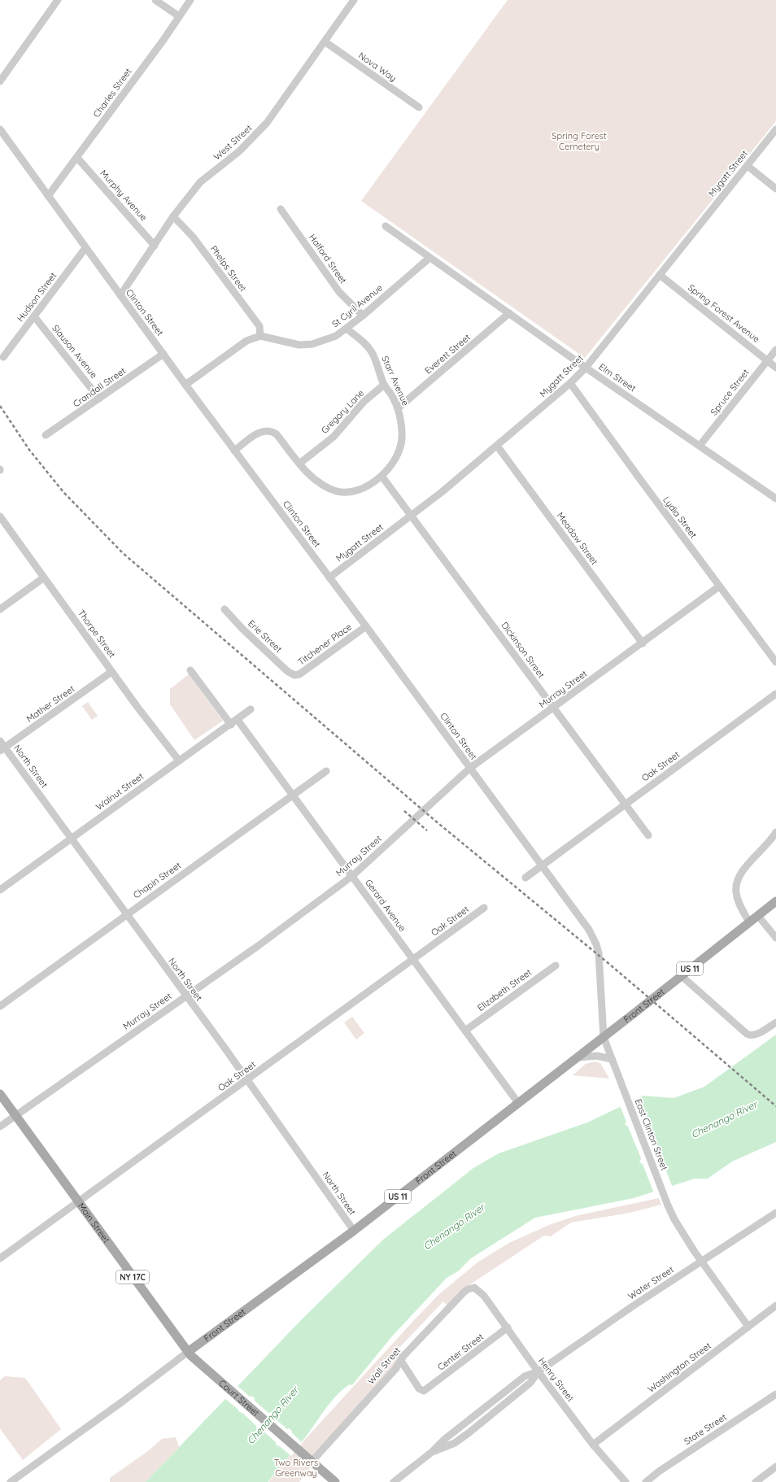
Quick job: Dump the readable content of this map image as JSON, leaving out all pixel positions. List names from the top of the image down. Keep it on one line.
{"streets":{"main road":["US 11","Front Street","Main Street","NY 17C","Court Street"],"street":["Nova Way","Charles Street","West Street","Mygatt Street","Murphy Avenue","Halford Street","Phelps Street","Hudson Street","St Cyril Avenue","Clinton Street","Spring Forest Avenue","Slauson Avenue","Everett Street","Elm Street","Starr Avenue","Crandall Street","Spruce Street","Gregory Lane","Lydia Street","Meadow Street","Thorpe Street","Erie Street","Titchener Place","Dickinson Street","Murray Street","Mather Street","North Street","Oak Street","Walnut Street","Chapin Street","Gerard Avenue","Elizabeth Street","East Clinton Street","Water Street","Center Street","Wall Street","Washington Street","Henry Street","State Street"]},"crossings":[["Nova Way","West Street"],["Charles Street","Murphy Avenue"],["Charles Street","Clinton Street"],["West Street","Murphy Avenue"],["West Street","Phelps Street"],["West Street","Clinton Street"],["Mygatt Street","Clinton Street"],["Mygatt Street","Spring Forest Avenue"],["Mygatt Street","Elm Street"],["Mygatt Street","Lydia Street"],["Mygatt Street","Meadow Street"],["Mygatt Street","Dickinson Street"],["Halford Street","St Cyril Avenue"],["Phelps Street","St Cyril Avenue"],["Hudson Street","Clinton Street"],["Hudson Street","Slauson Avenue"],["St Cyril Avenue","Elm Street"],["St Cyril Avenue","Starr Avenue"],["Clinton Street","Starr Avenue"],["Clinton Street","Crandall Street"],["Clinton Street","Titchener Place"],["Clinton Street","Murray Street"],["Clinton Street","Oak Street"],["Clinton Street","East Clinton Street"],["Spring Forest Avenue","Spruce Street"],["Slauson Avenue","Crandall Street"],["Everett Street","Elm Street"],["Everett Street","Starr Avenue"],["Elm Street","Spruce Street"],["Starr Avenue","Gregory Lane"],["Starr Avenue","Dickinson Street"],["Lydia Street","Murray Street"],["Meadow Street","Murray Street"],["Thorpe Street","Mather Street"],["Thorpe Street","Walnut Street"],["Erie Street","Titchener Place"],["Dickinson Street","Murray Street"],["Dickinson Street","Oak Street"],["Murray Street","North Street"],["Murray Street","Gerard Avenue"],["Murray Street","Main Street"],["Mather Street","North Street"],["North Street","Oak Street"],["North Street","Walnut Street"],["North Street","Chapin Street"],["North Street","Front Street"],["Oak Street","Gerard Avenue"],["Oak Street","Main Street"],["Walnut Street","Gerard Avenue"],["Chapin Street","Gerard Avenue"],["Gerard Avenue","Elizabeth Street"],["Gerard Avenue","Front Street"],["Front Street","East Clinton Street"],["Front Street","Main Street"],["Front Street","Court Street"],["East Clinton Street","Water Street"],["East Clinton Street","Washington Street"],["Main Street","Court Street"],["Water Street","Henry Street"],["Center Street","Wall Street"],["Center Street","Henry Street"],["Wall Street","Henry Street"],["Wall Street","Court Street"],["Washington Street","Henry Street"]],"water":["Chenango River"],"parks":["Spring Forest Cemetery","Two Rivers Greenway"]}
